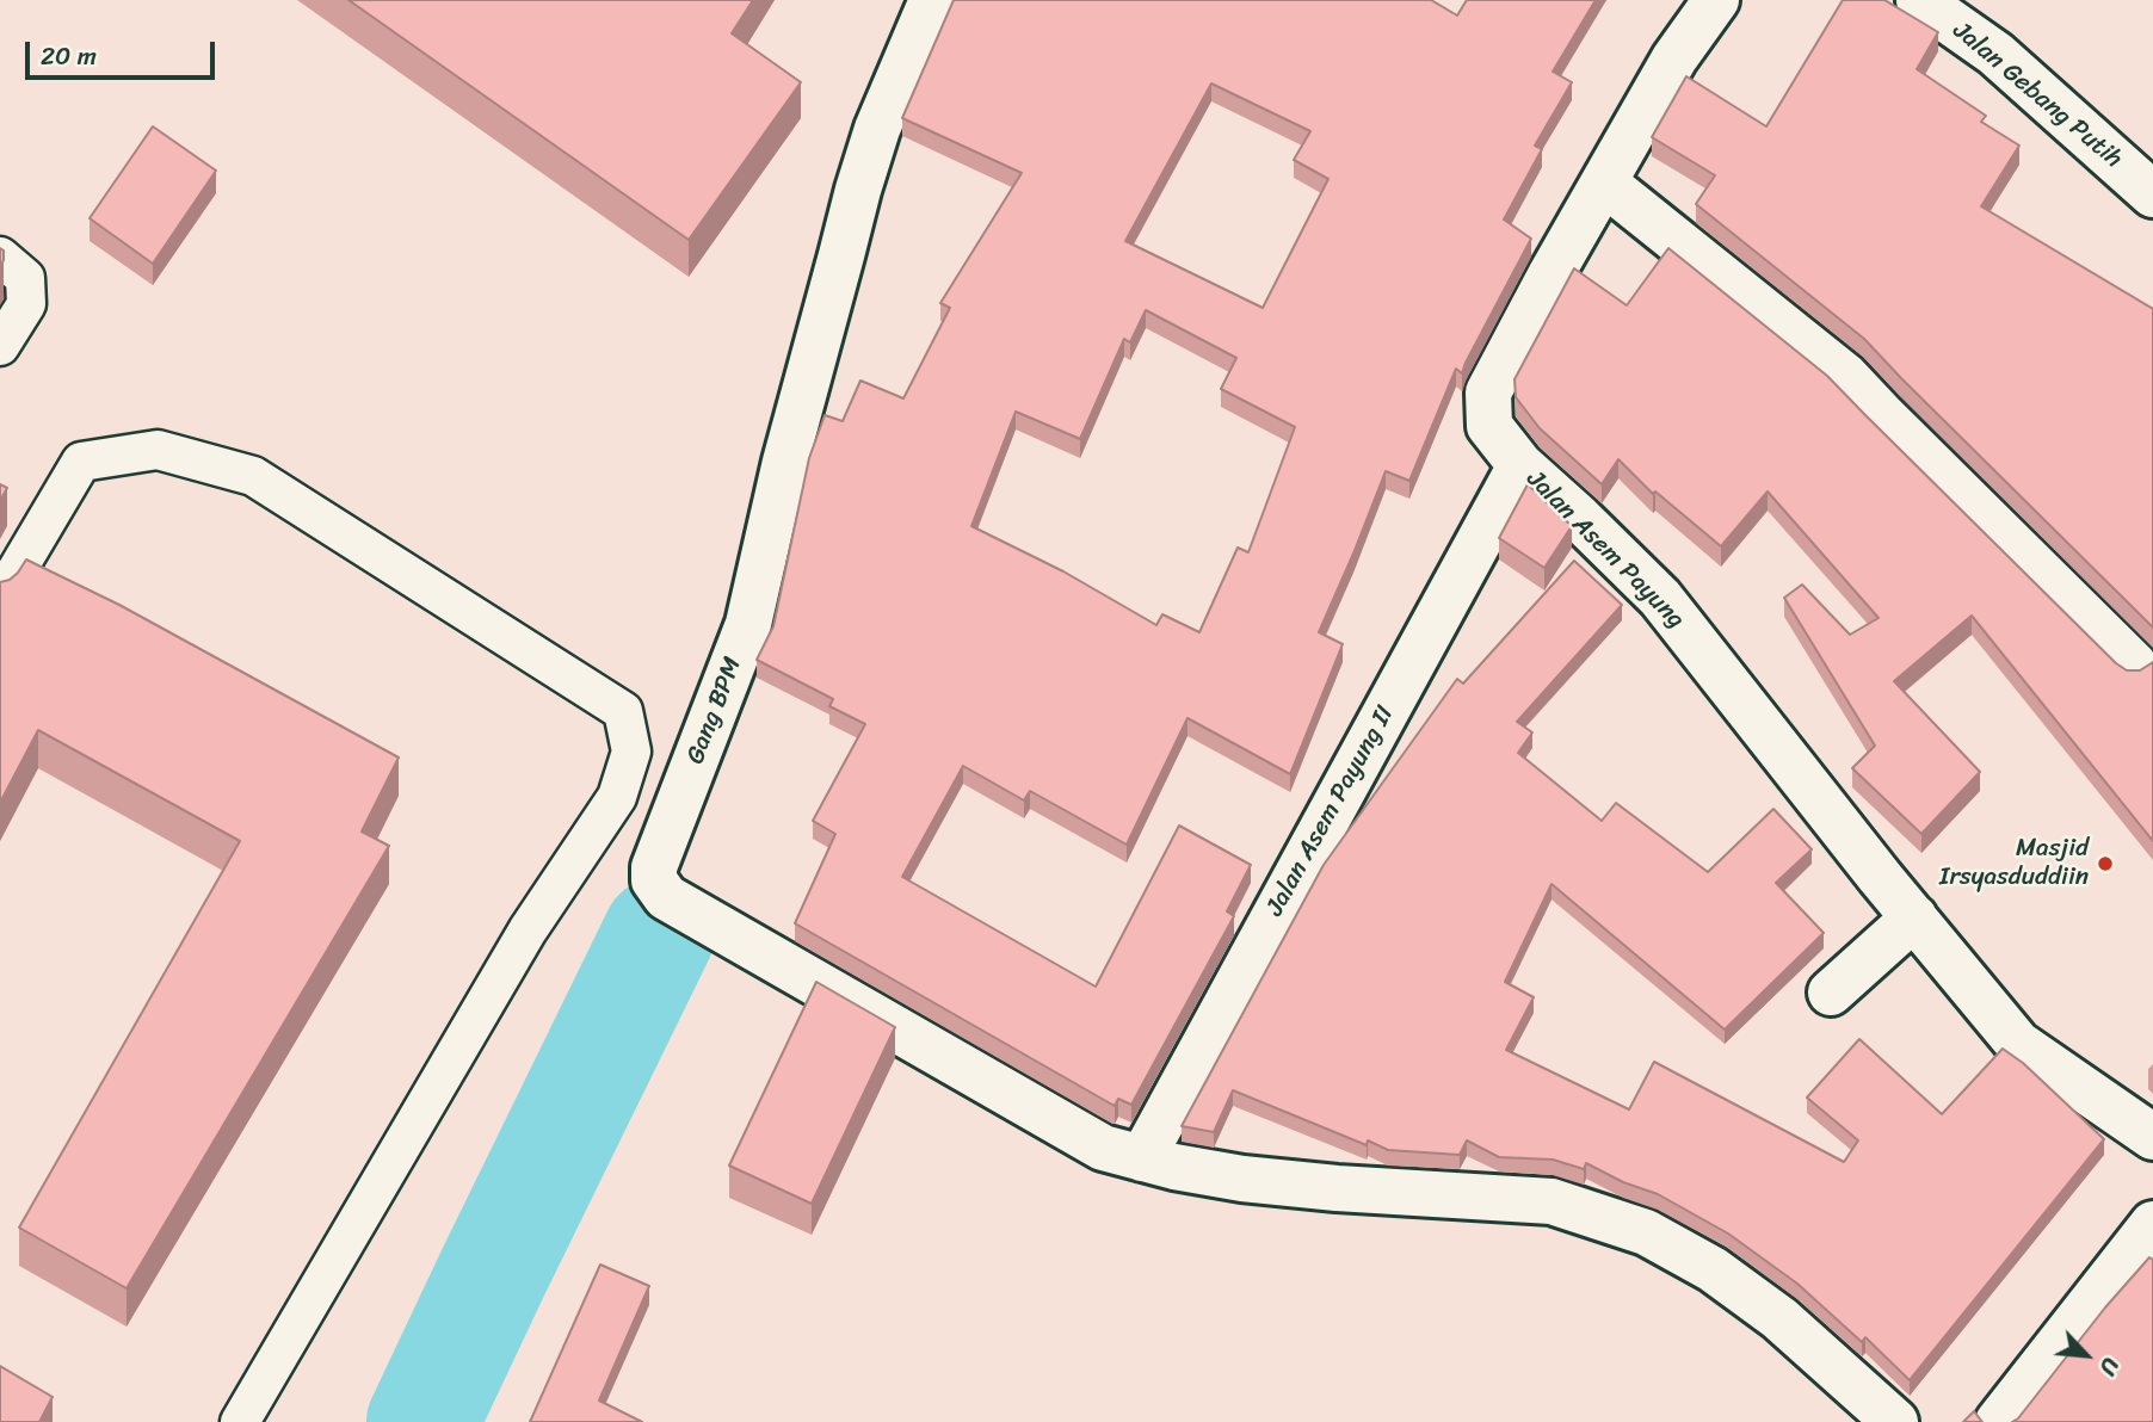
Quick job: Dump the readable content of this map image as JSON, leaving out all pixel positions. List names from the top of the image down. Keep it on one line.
{"streets":{"street":["Jalan Gebang Putih","Jalan Asem Payung","Gang BPM","Jalan Asem Payung II"]},"crossings":[["Jalan Asem Payung","Jalan Asem Payung II"],["Gang BPM","Jalan Asem Payung II"]],"places":["Masjid Irsyasduddiin"],"scale_bar":"20 m","north":"bottom right"}
